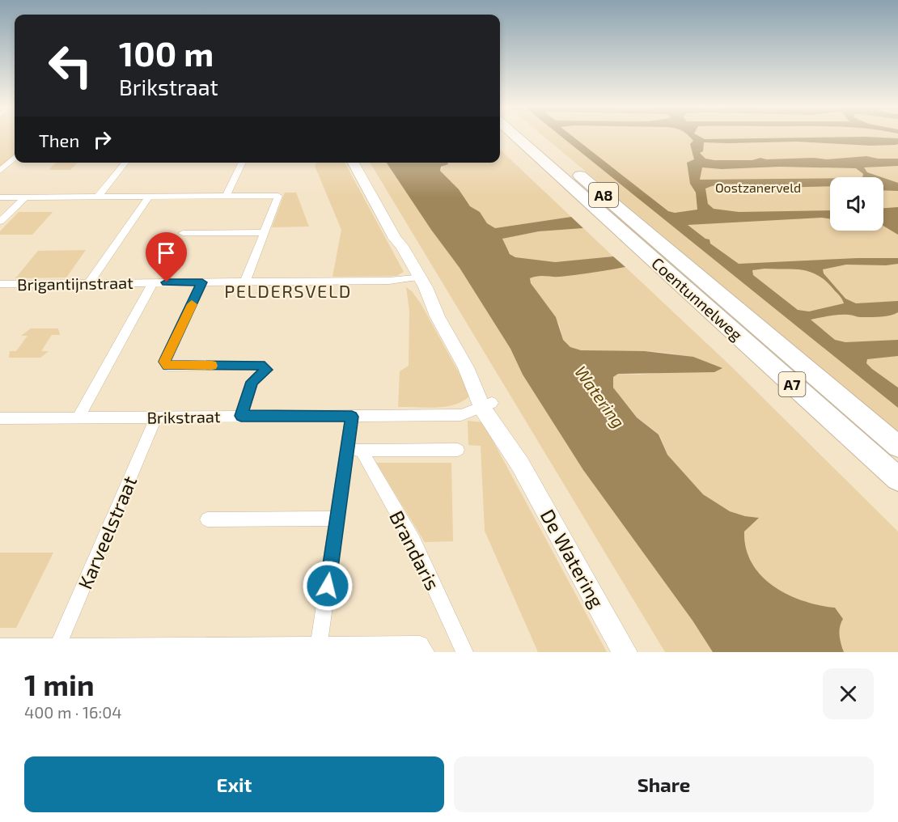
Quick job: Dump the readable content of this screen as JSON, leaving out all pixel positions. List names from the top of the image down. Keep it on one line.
{"streets":{"highway":["A8","Coentunnelweg","A7"],"main road":["De Watering"],"street":["Brigantijnstraat","Brikstraat","Karveelstraat","Brandaris"]},"crossings":[["Brigantijnstraat","De Watering"],["Brikstraat","Karveelstraat"],["Brikstraat","De Watering"]],"districts":["PELDERSVELD"],"water":["Watering"],"parks":["Oostzanerveld"],"page":{"turn":["100 m","Brikstraat"],"then":"Then","heading":["1 min","400 m · 16:04"],"buttons":["Exit","Share"]}}
